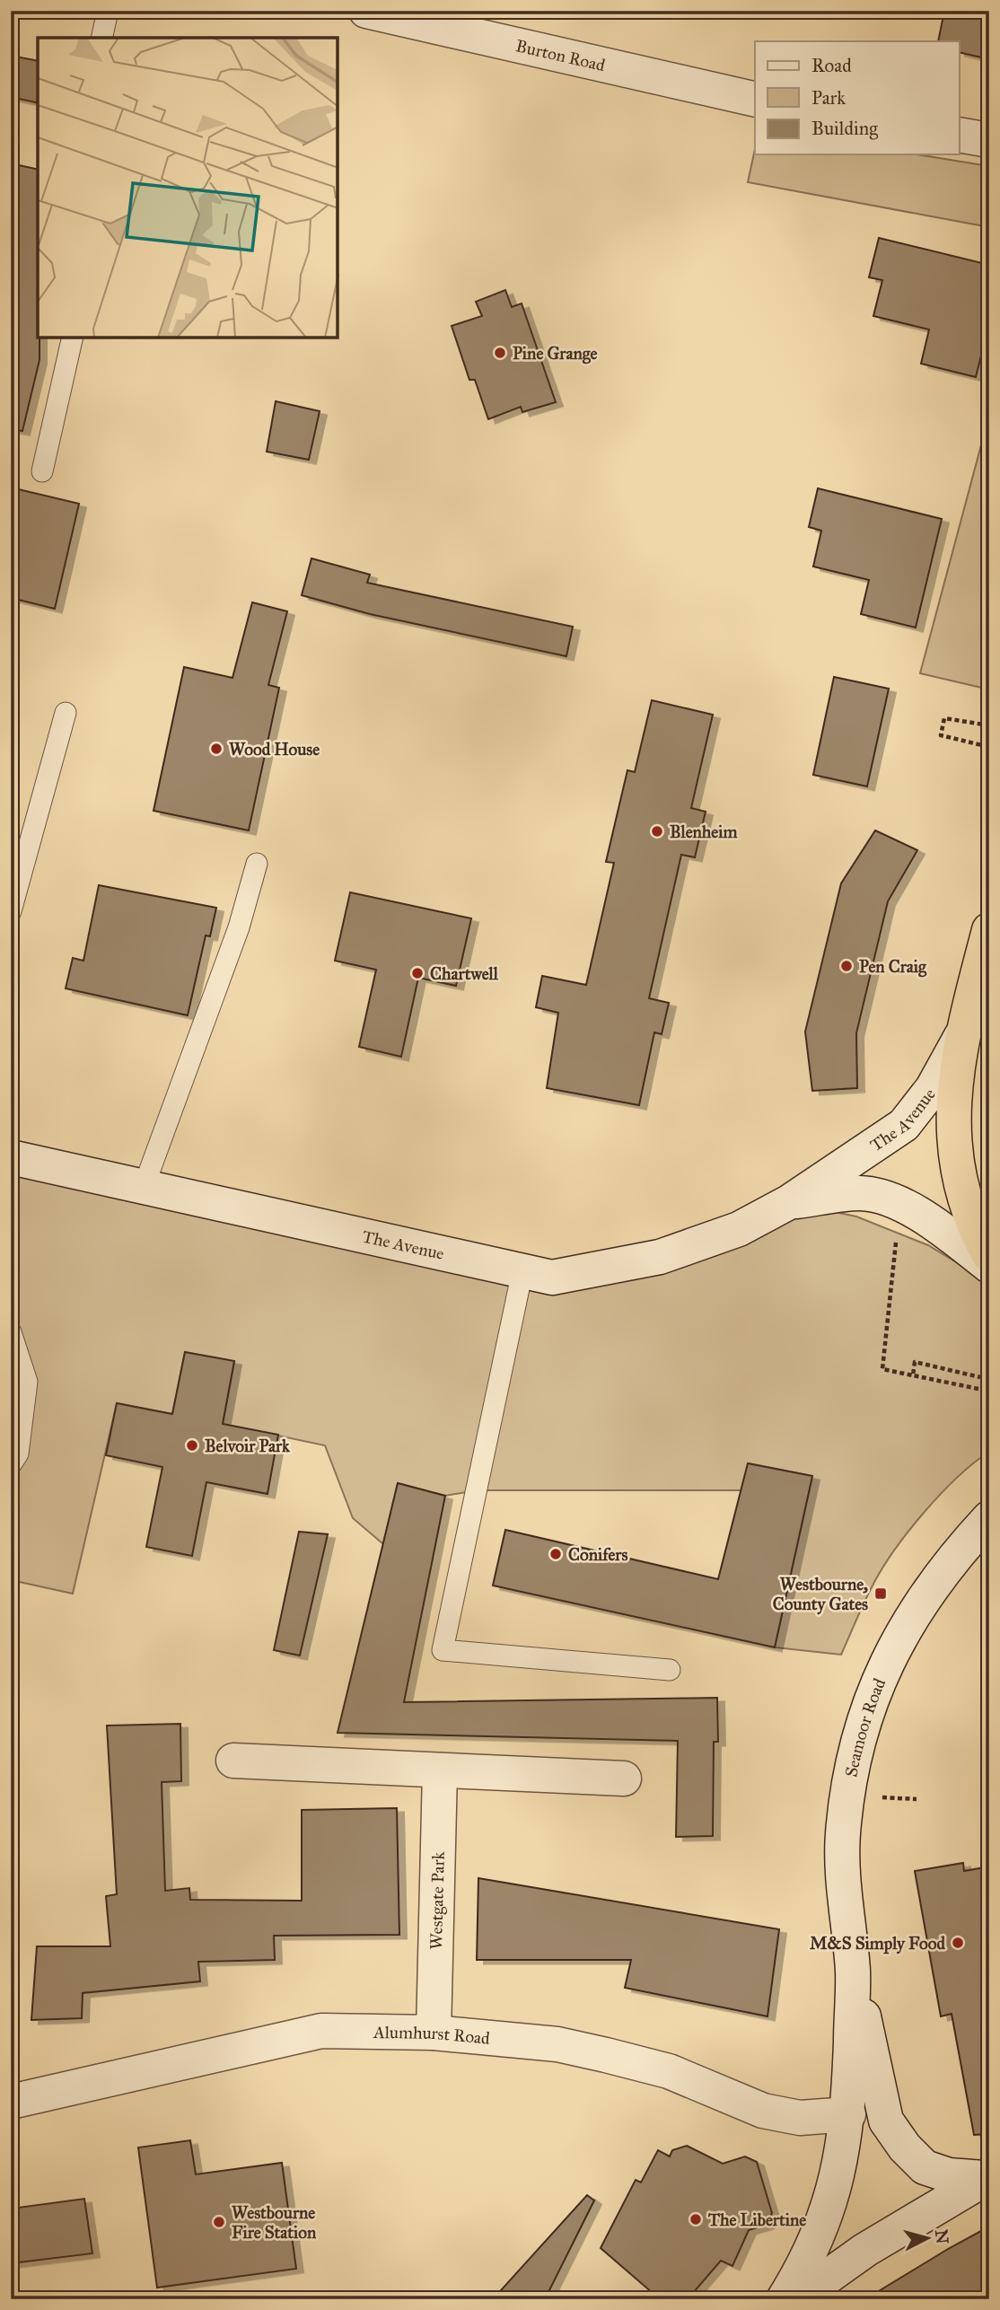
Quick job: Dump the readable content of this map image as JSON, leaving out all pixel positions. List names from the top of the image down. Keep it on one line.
{"streets":{"street":["Burton Road","The Avenue","Seamoor Road","Westgate Park","Alumhurst Road"]},"crossings":[["Seamoor Road","Alumhurst Road"],["Westgate Park","Alumhurst Road"]],"places":{"other":["Pine Grange","Wood House","Blenheim","Pen Craig","Chartwell","Belvoir Park","Conifers","M&S Simply Food","The Libertine","Westbourne Fire Station"],"transit":["Westbourne, County Gates"]},"legend":["Road","Park","Building"],"north":"right"}
